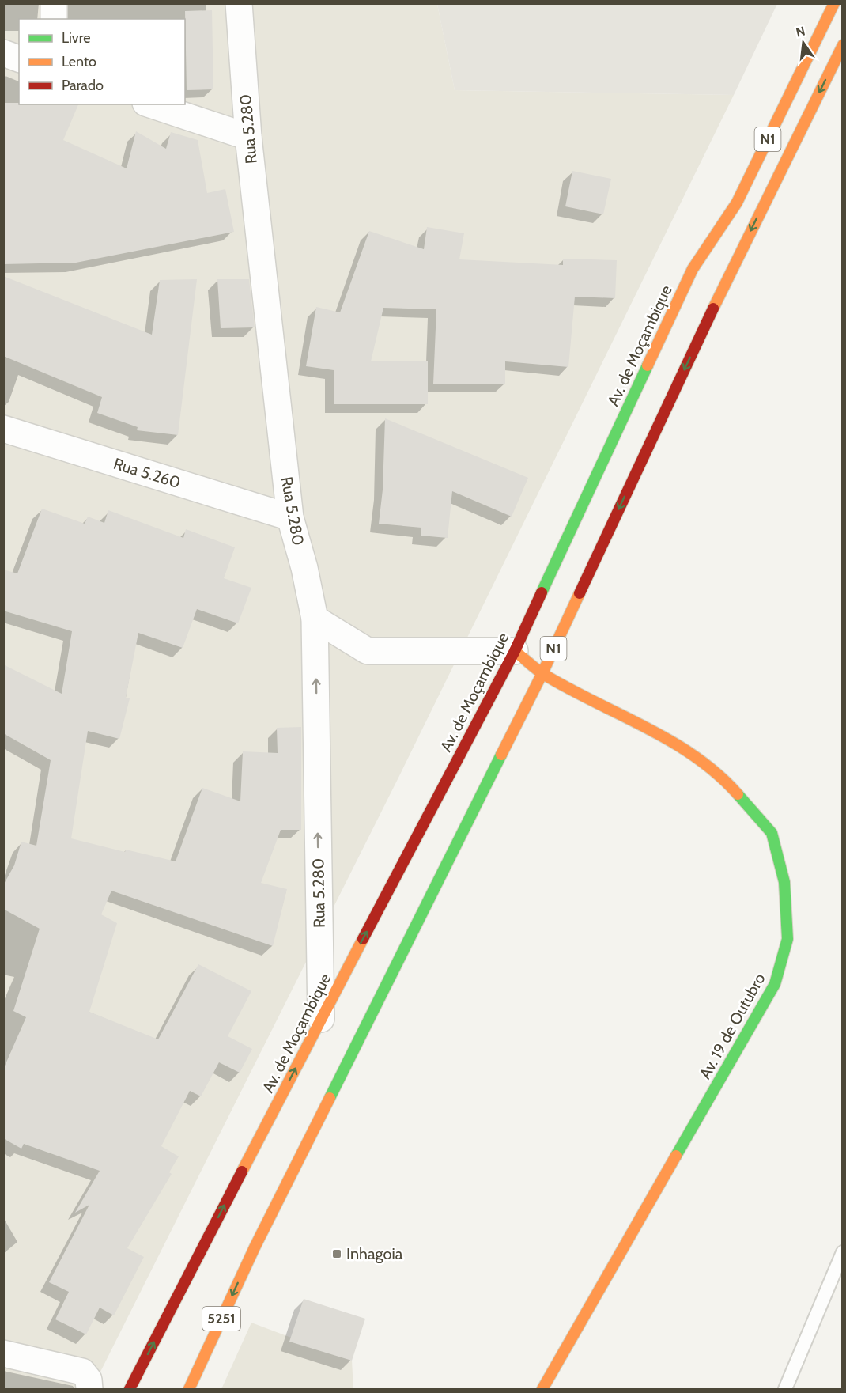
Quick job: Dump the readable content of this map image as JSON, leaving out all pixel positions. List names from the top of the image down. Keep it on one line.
{"streets":{"main road":["N1","Av. de Moçambique","Av. 19 de Outubro","5251"],"street":["Rua 5.280","Rua 5.260"]},"crossings":[["Rua 5.280","Av. de Moçambique"],["Rua 5.280","Rua 5.260"],["N1","Av. 19 de Outubro"],["N1","5251"],["Av. de Moçambique","Av. 19 de Outubro"]],"one_way":["Rua 5.280"],"places":{"transit":["Inhagoia"]},"legend":["Livre","Lento","Parado"],"north":"top"}
